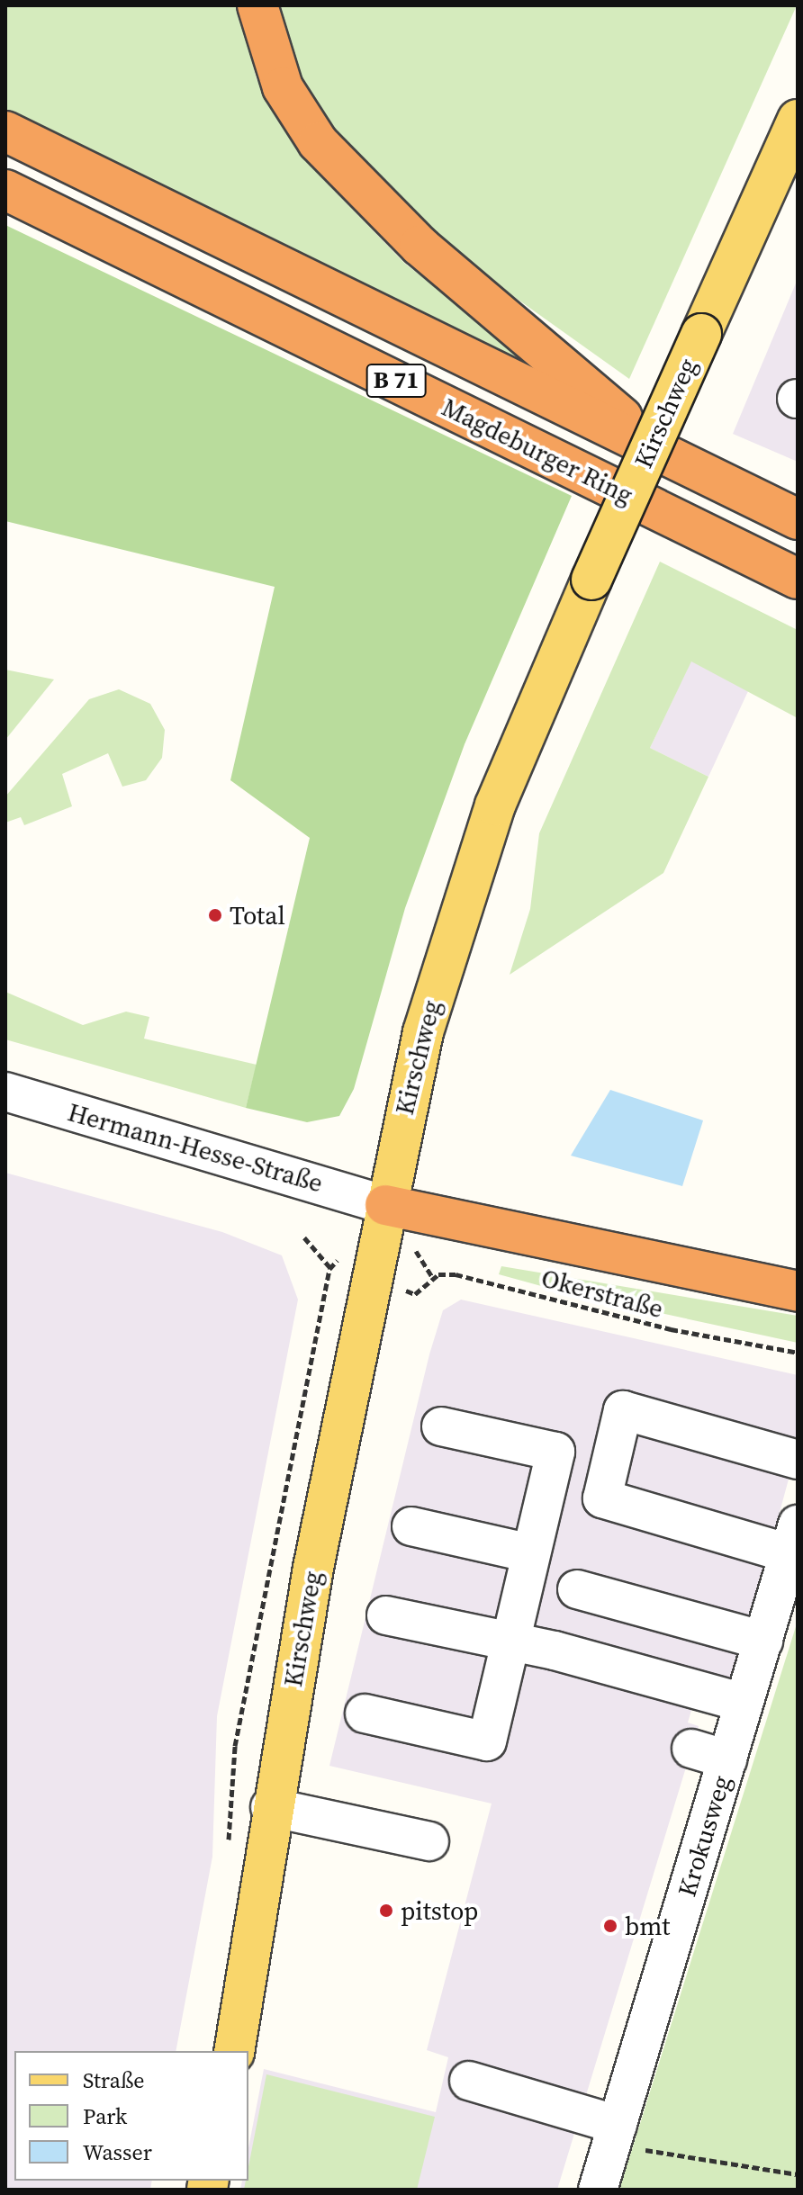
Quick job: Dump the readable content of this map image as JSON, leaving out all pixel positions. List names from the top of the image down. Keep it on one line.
{"streets":{"highway":["B 71","Magdeburger Ring"],"main road":["Kirschweg"],"street":["Hermann-Hesse-Straße","Krokusweg"],"path":["Okerstraße"]},"crossings":[["Kirschweg","Hermann-Hesse-Straße"]],"places":["Total","pitstop","bmt"],"legend":["Straße","Park","Wasser"]}
